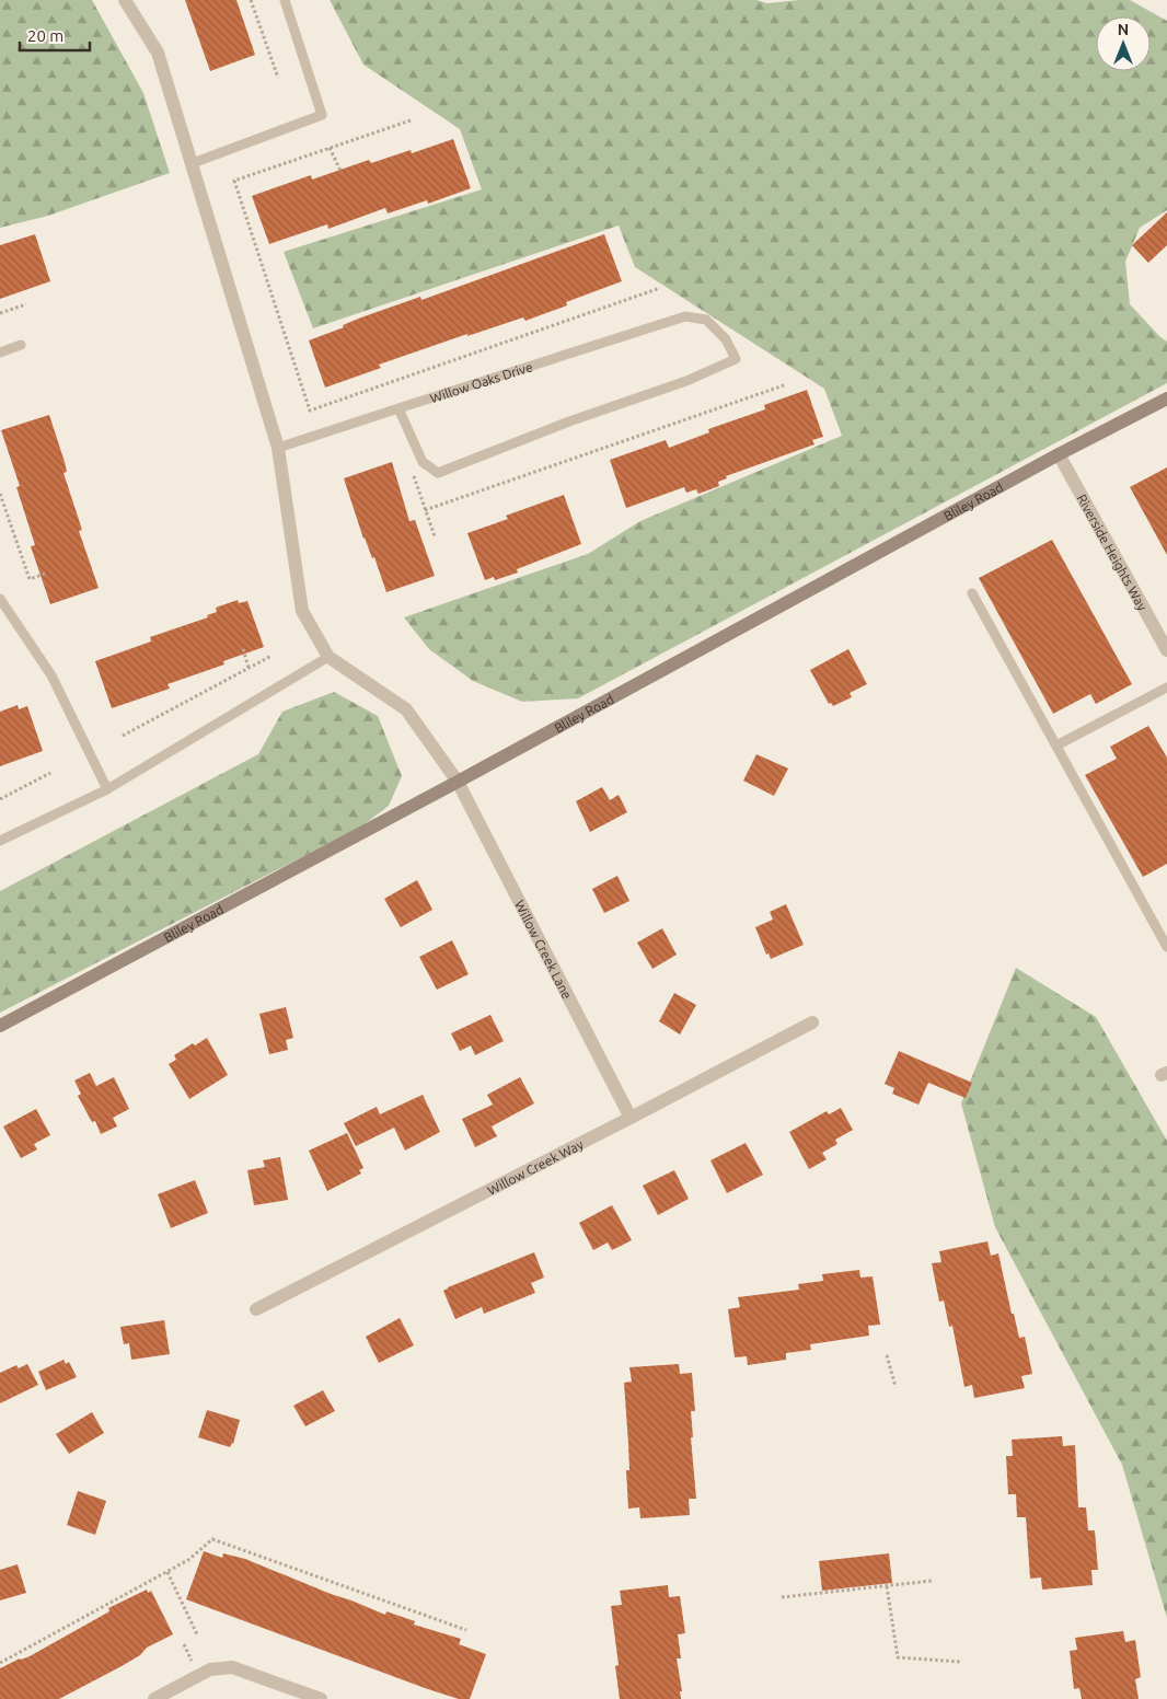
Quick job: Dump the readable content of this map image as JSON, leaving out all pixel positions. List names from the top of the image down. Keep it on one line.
{"streets":{"street":["Bliley Road","Riverside Heights Way","Willow Creek Lane","Willow Creek Way"],"lane":["Willow Oaks Drive"]},"crossings":[["Bliley Road","Riverside Heights Way"],["Bliley Road","Willow Creek Lane"],["Willow Creek Lane","Willow Creek Way"]],"scale_bar":"20 m","north":"top"}
